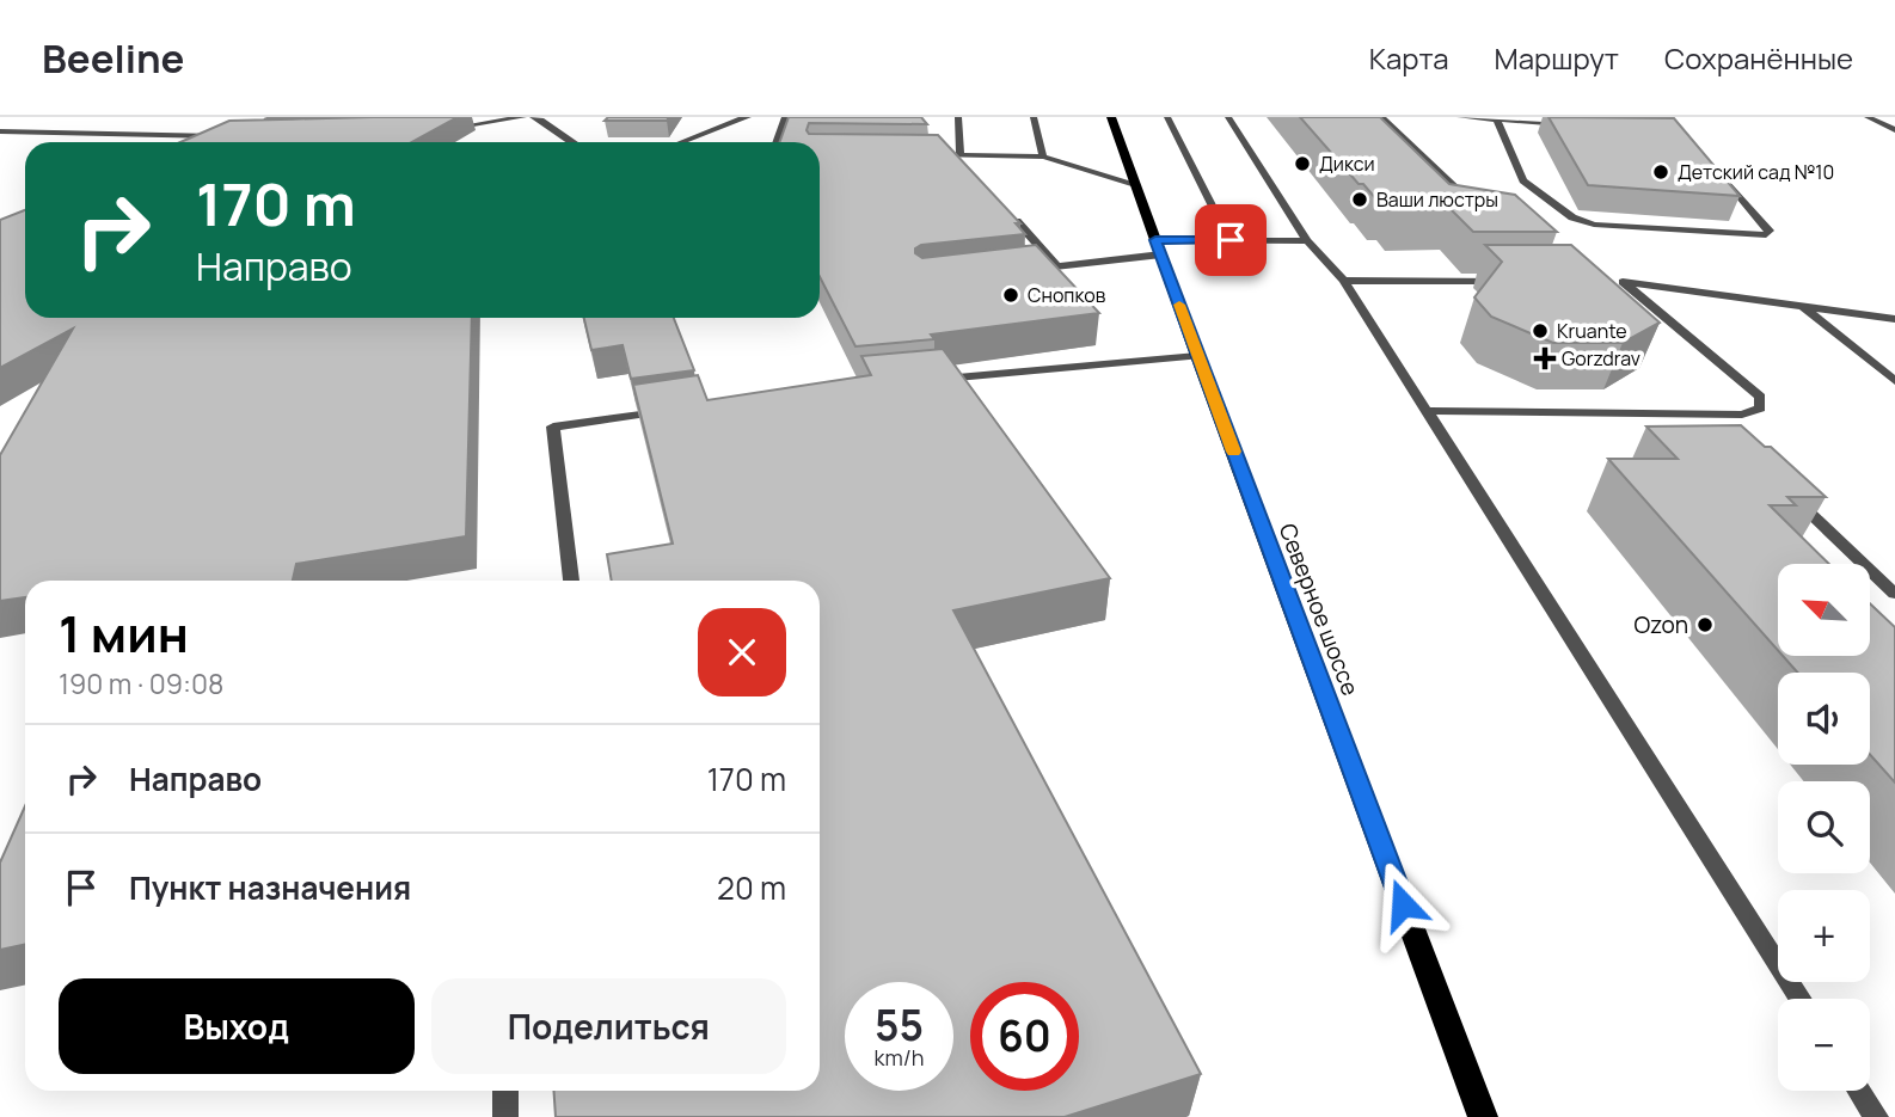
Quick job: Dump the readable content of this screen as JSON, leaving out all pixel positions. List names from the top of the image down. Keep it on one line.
{"streets":{"main road":["Северное шоссе"]},"places":{"other":["Дикси","Детский сад №10","Ваши люстры","Снопков","Kruante","Ozon"],"health":["Gorzdrav"]},"north":"top left","page":{"header":"Beeline","nav":["Карта","Маршрут","Сохранённые"],"turn":["170 m","Направо"],"map_buttons":["+","−"],"heading":["1 мин","190 m · 09:08"],"list":[{"name":"Направо","value":"170 m"},{"name":"Пункт назначения","value":"20 m"}],"buttons":["Выход","Поделиться"],"speed":"55 km/h","limit":"60"}}
